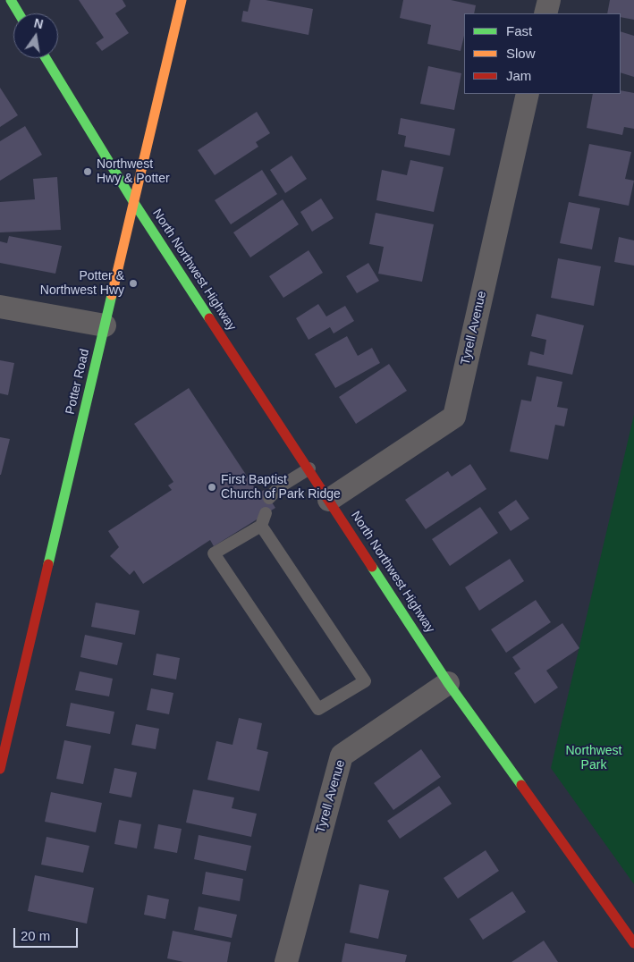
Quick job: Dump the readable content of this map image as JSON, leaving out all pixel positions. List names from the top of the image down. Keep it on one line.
{"streets":{"main road":["North Northwest Highway","Potter Road"],"street":["Tyrell Avenue"]},"crossings":[["North Northwest Highway","Tyrell Avenue"],["North Northwest Highway","Potter Road"]],"parks":["Northwest Park"],"places":["Northwest Hwy & Potter","Potter & Northwest Hwy","First Baptist Church of Park Ridge"],"legend":["Fast","Slow","Jam"],"scale_bar":"20 m","north":"top"}
